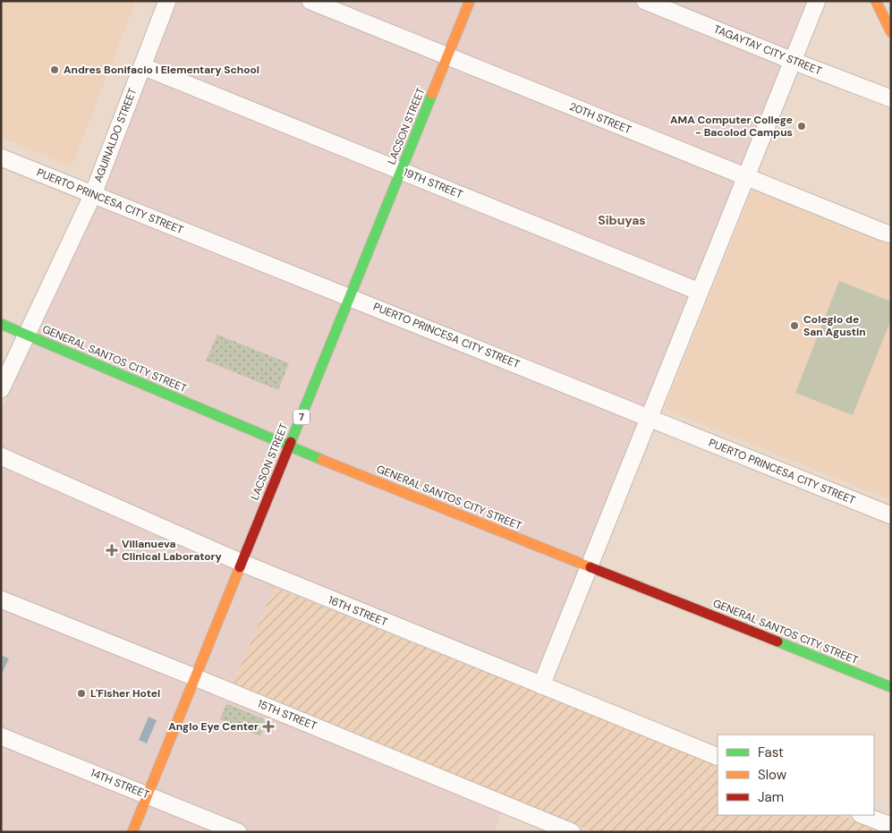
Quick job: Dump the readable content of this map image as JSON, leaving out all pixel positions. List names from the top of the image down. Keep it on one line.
{"streets":{"street":["TAGAYTAY CITY STREET","20TH STREET","LACSON STREET","AGUINALDO STREET","19TH STREET","PUERTO PRINCESA CITY STREET","GENERAL SANTOS CITY STREET","7","16TH STREET","15TH STREET","14TH STREET"]},"crossings":[["20TH STREET","LACSON STREET"],["LACSON STREET","19TH STREET"],["LACSON STREET","PUERTO PRINCESA CITY STREET"],["LACSON STREET","GENERAL SANTOS CITY STREET"],["LACSON STREET","16TH STREET"],["LACSON STREET","15TH STREET"],["LACSON STREET","14TH STREET"],["AGUINALDO STREET","19TH STREET"],["AGUINALDO STREET","PUERTO PRINCESA CITY STREET"],["AGUINALDO STREET","GENERAL SANTOS CITY STREET"]],"districts":["Sibuyas"],"places":{"other":["Andres Bonifacio I Elementary School","AMA Computer College - Bacolod Campus","Colegio de San Agustin","L'Fisher Hotel"],"health":["Villanueva Clinical Laboratory","Anglo Eye Center"]},"legend":["Fast","Slow","Jam"]}
